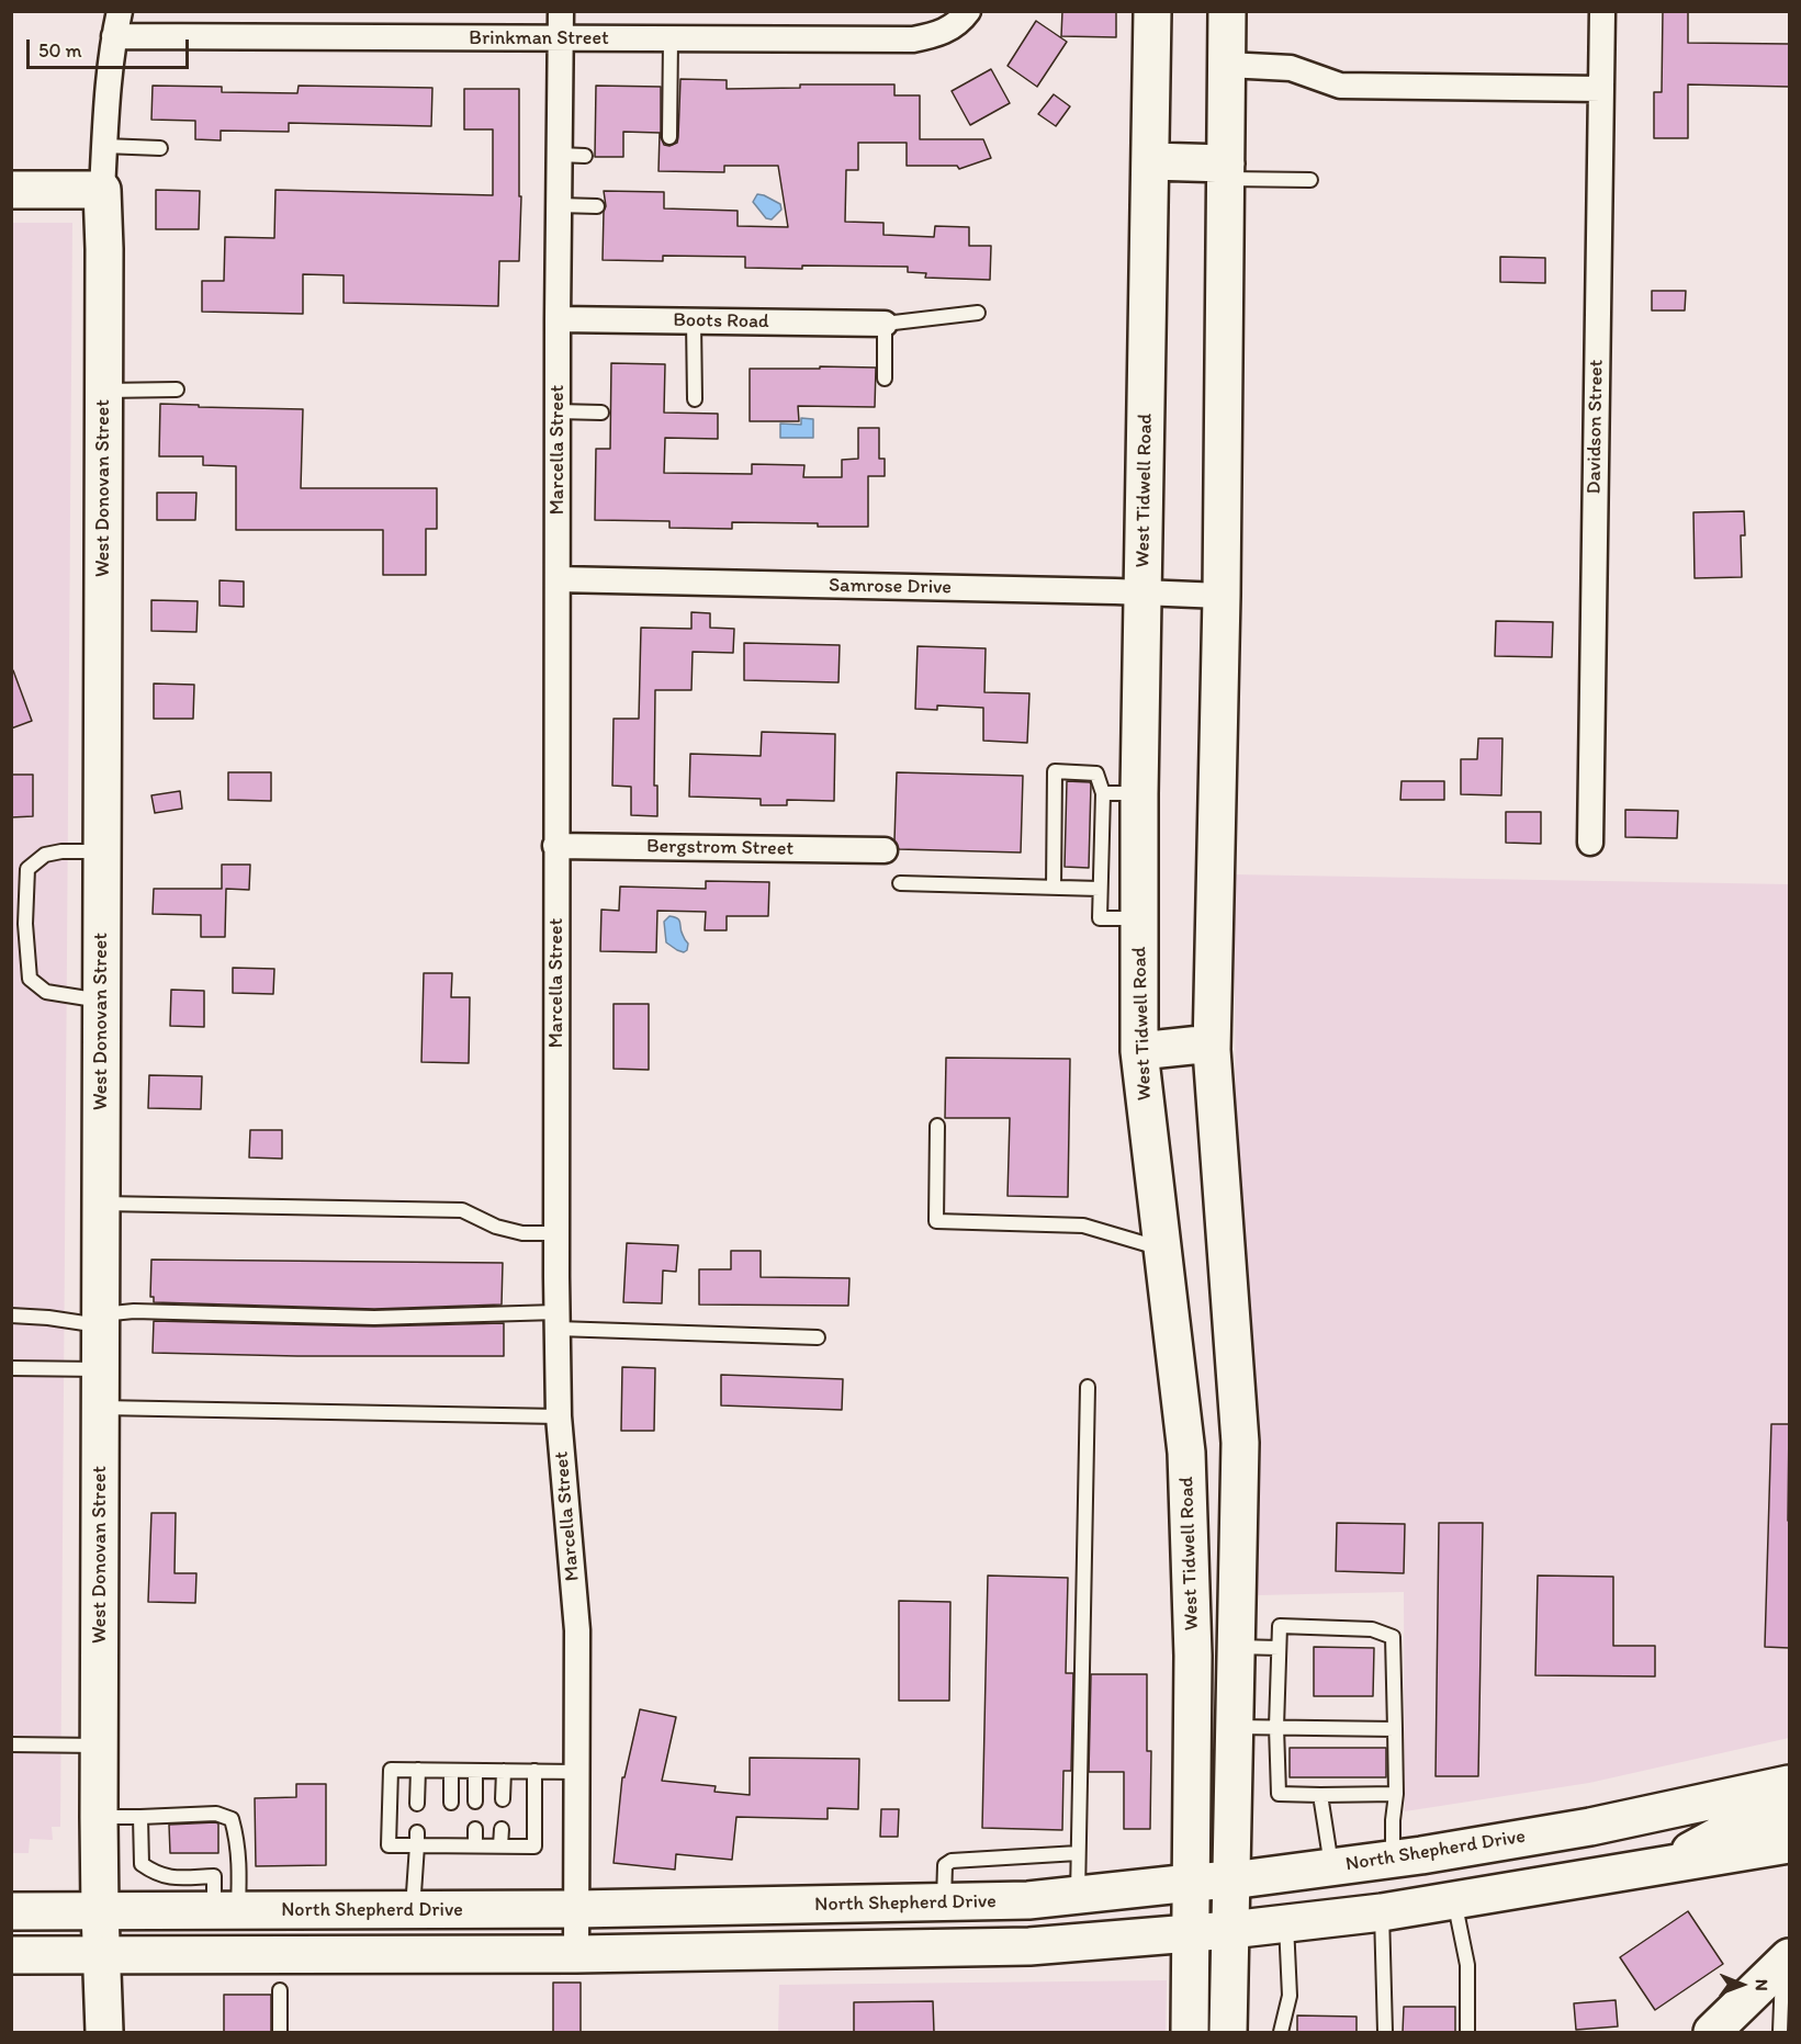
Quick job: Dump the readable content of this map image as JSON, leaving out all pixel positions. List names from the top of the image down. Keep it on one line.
{"streets":{"main road":["West Donovan Street","West Tidwell Road","North Shepherd Drive"],"street":["Brinkman Street","Boots Road","Davidson Street","Marcella Street","Samrose Drive","Bergstrom Street"]},"crossings":[["Brinkman Street","Marcella Street"],["Brinkman Street","West Donovan Street"],["Boots Road","Marcella Street"],["Marcella Street","Samrose Drive"],["Marcella Street","Bergstrom Street"],["Marcella Street","North Shepherd Drive"],["West Donovan Street","North Shepherd Drive"],["West Tidwell Road","Samrose Drive"],["West Tidwell Road","North Shepherd Drive"]],"scale_bar":"50 m","north":"right"}
